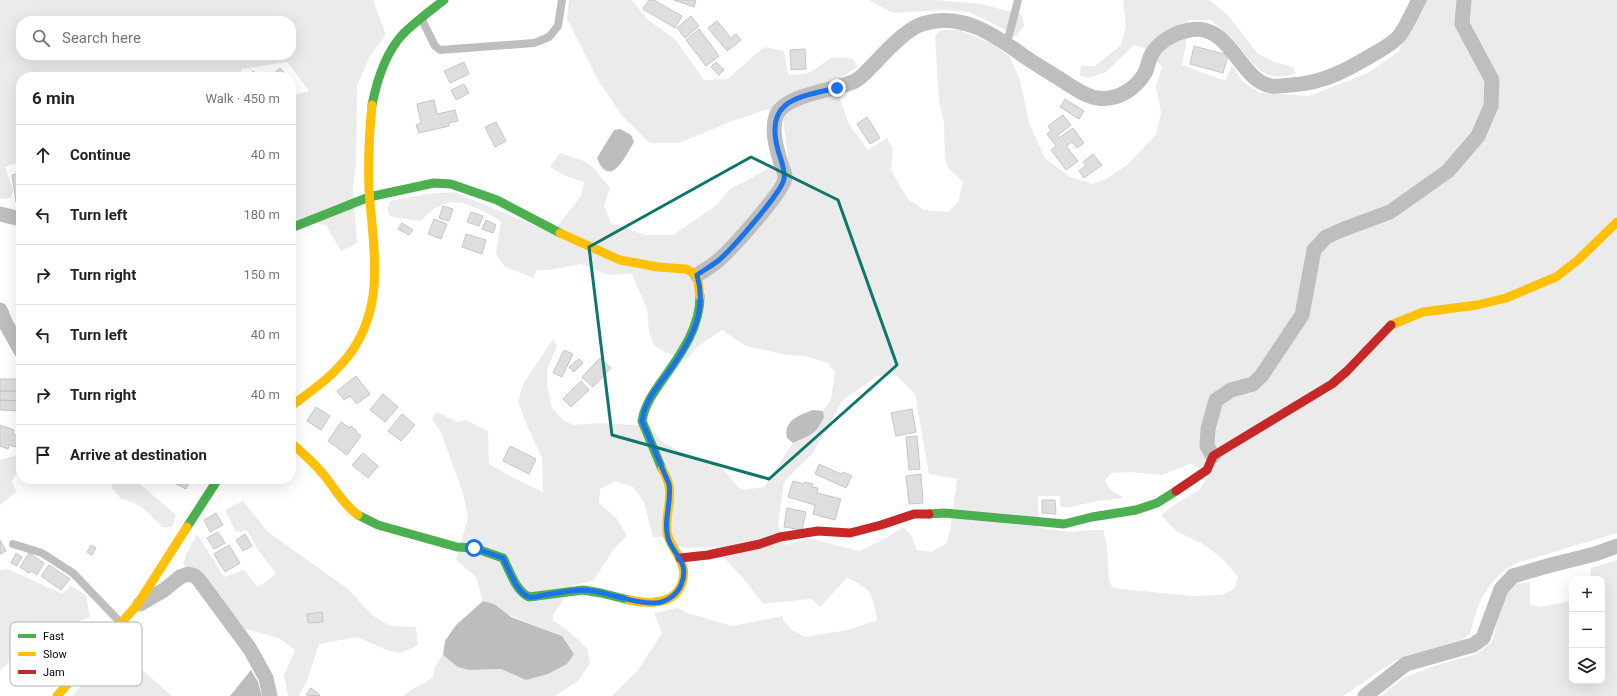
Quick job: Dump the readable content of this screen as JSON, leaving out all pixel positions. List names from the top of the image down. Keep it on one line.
{"legend":["Fast","Slow","Jam"],"page":{"search":"Search here","heading":["6 min","Walk · 450 m"],"list":[["Continue","40 m"],["Turn left","180 m"],["Turn right","150 m"],["Turn left","40 m"],["Turn right","40 m"],"Arrive at destination"],"map_buttons":["+","−"]}}
